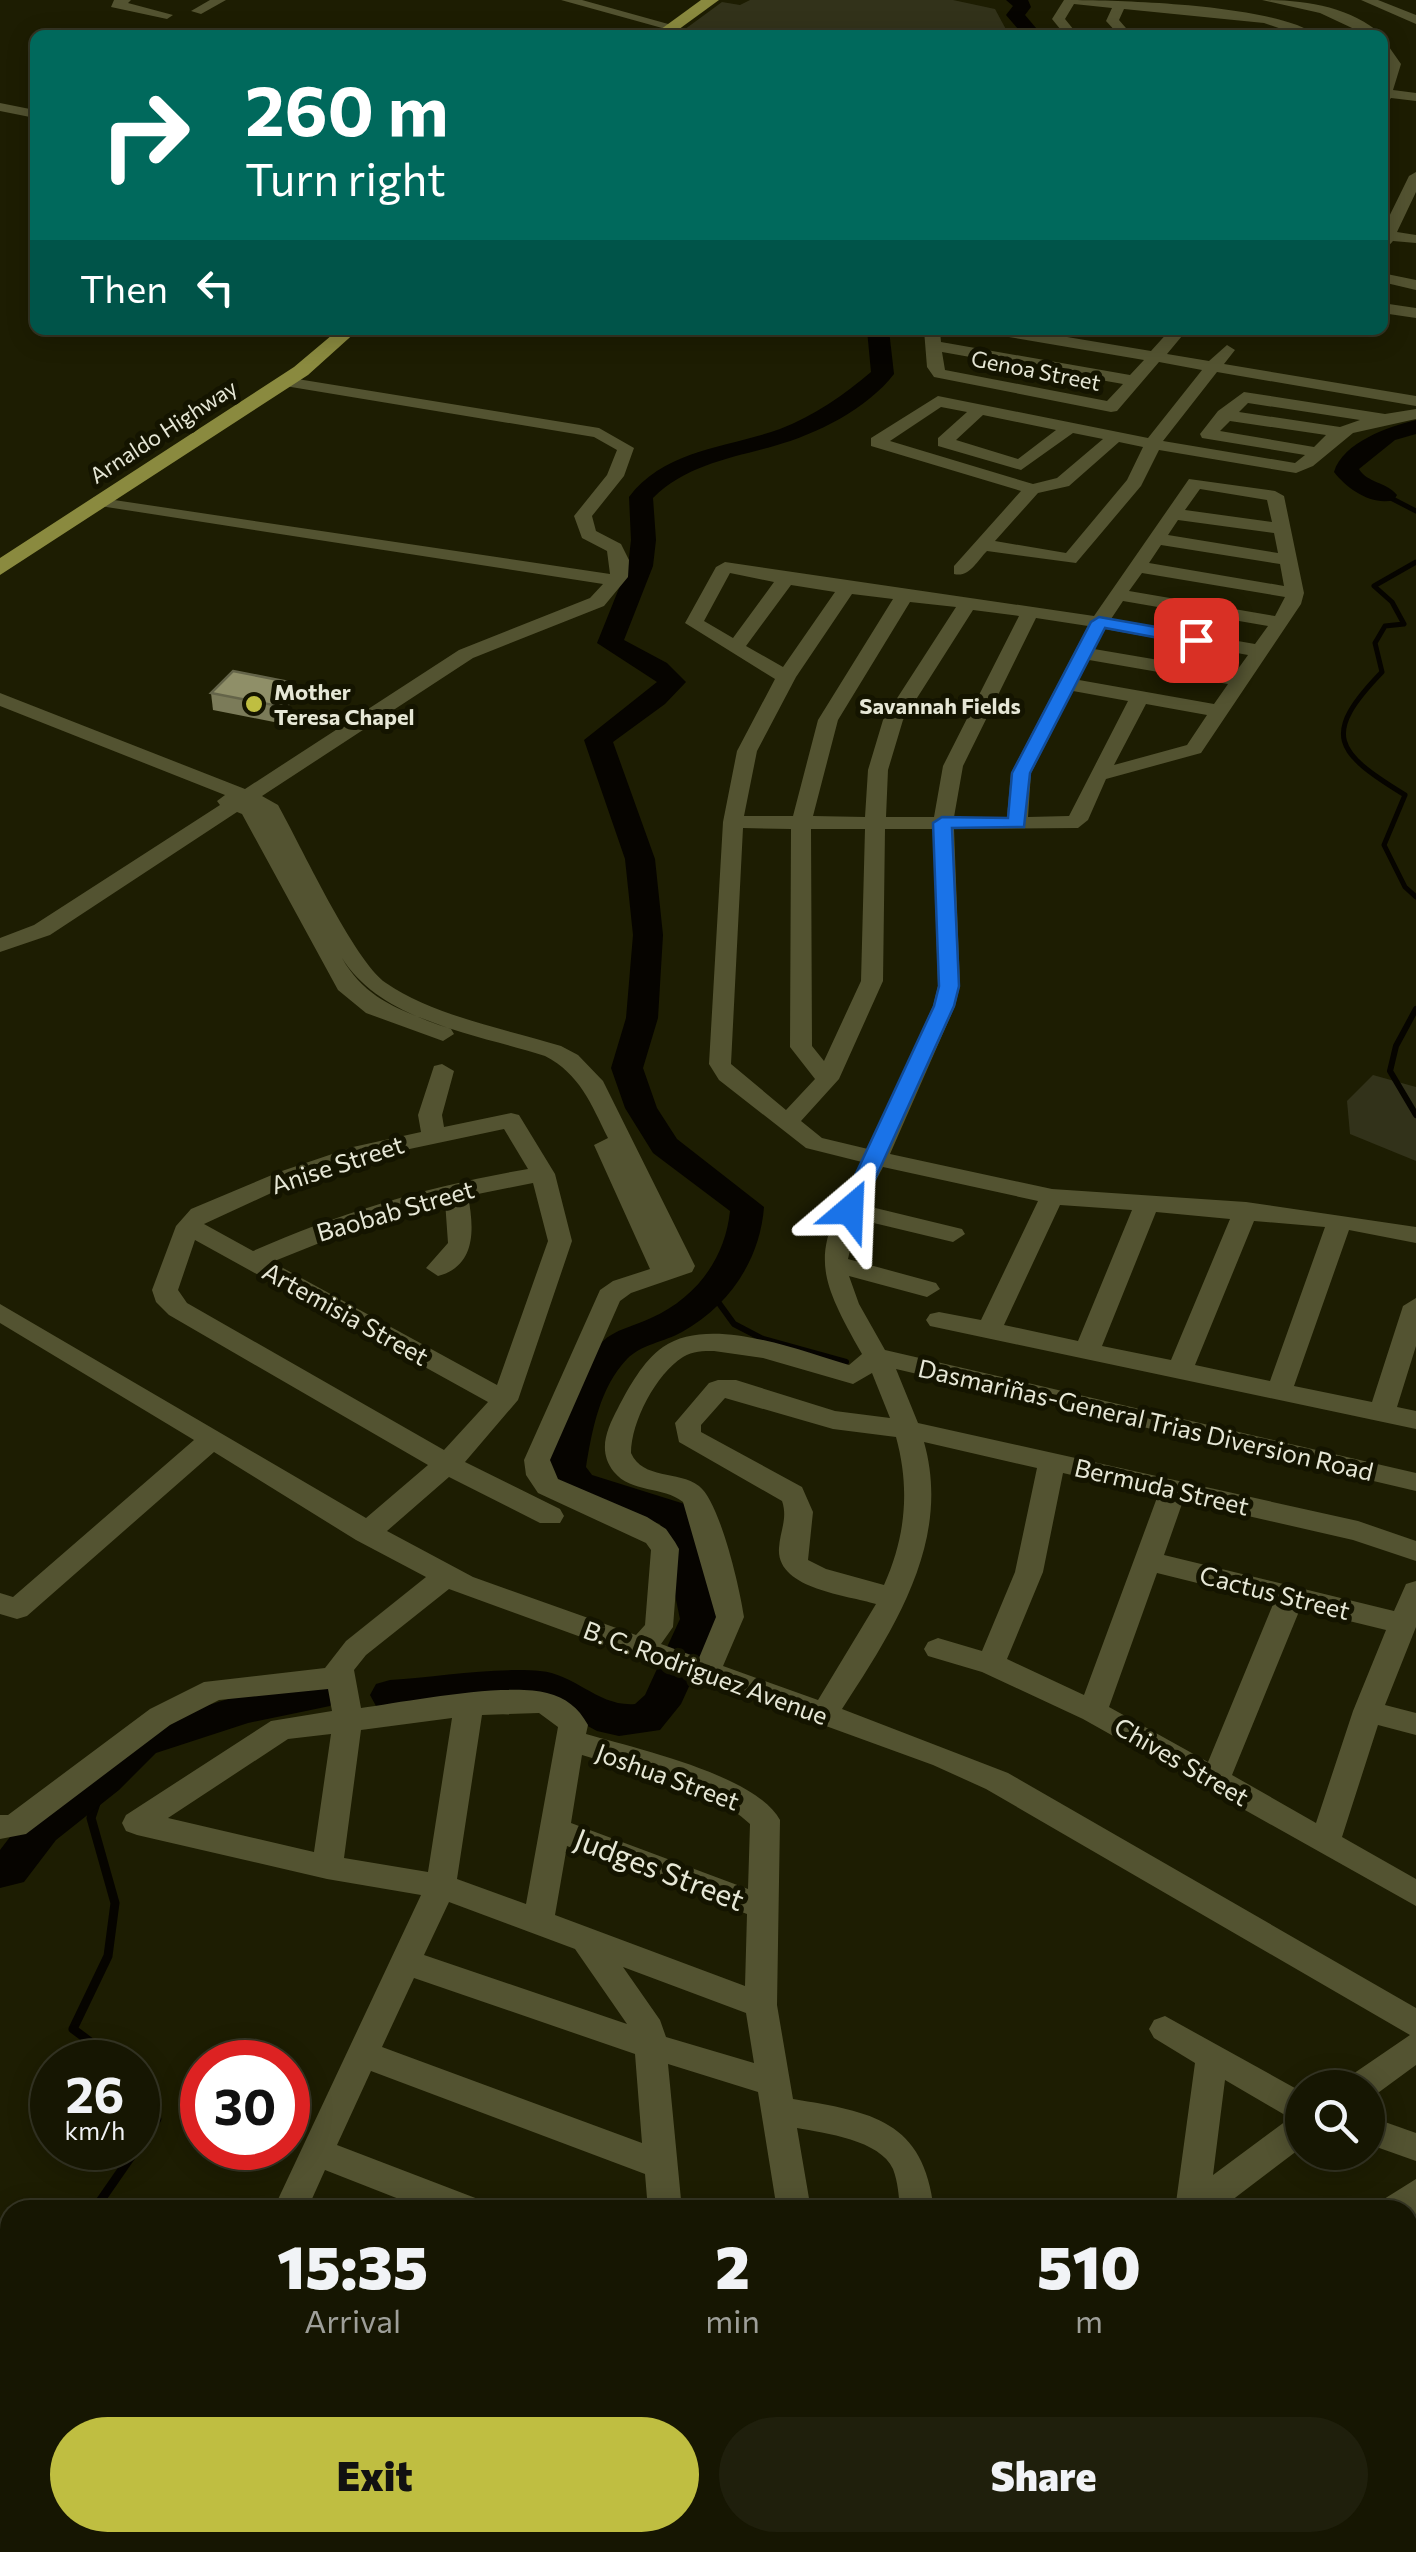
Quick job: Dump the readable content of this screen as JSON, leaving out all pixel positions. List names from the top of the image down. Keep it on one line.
{"streets":{"main road":["Arnaldo Highway"],"street":["Genoa Street","Anise Street","Baobab Street","Artemisia Street","Dasmariñas-General Trias Diversion Road","Bermuda Street","Cactus Street","B. C. Rodriguez Avenue","Chives Street","Joshua Street","Judges Street"]},"crossings":[["Anise Street","Baobab Street"],["Anise Street","Artemisia Street"],["Anise Street","B. C. Rodriguez Avenue"],["Baobab Street","Artemisia Street"],["Joshua Street","Judges Street"]],"districts":["Savannah Fields"],"places":["Mother Teresa Chapel"],"page":{"turn":["260 m","Turn right"],"then":"Then","speed":"26 km/h","limit":"30","eta":["15:35","Arrival","2","min","510","m"],"buttons":["Exit","Share"]}}
